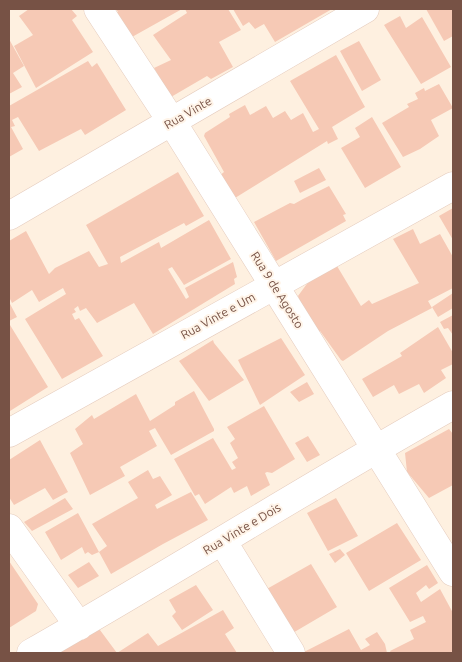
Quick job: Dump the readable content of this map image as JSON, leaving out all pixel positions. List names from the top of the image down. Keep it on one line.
{"streets":{"street":["Rua Vinte","Rua 9 de Agosto","Rua Vinte e Um","Rua Vinte e Dois"]},"crossings":[["Rua Vinte","Rua 9 de Agosto"],["Rua 9 de Agosto","Rua Vinte e Um"],["Rua 9 de Agosto","Rua Vinte e Dois"]]}
